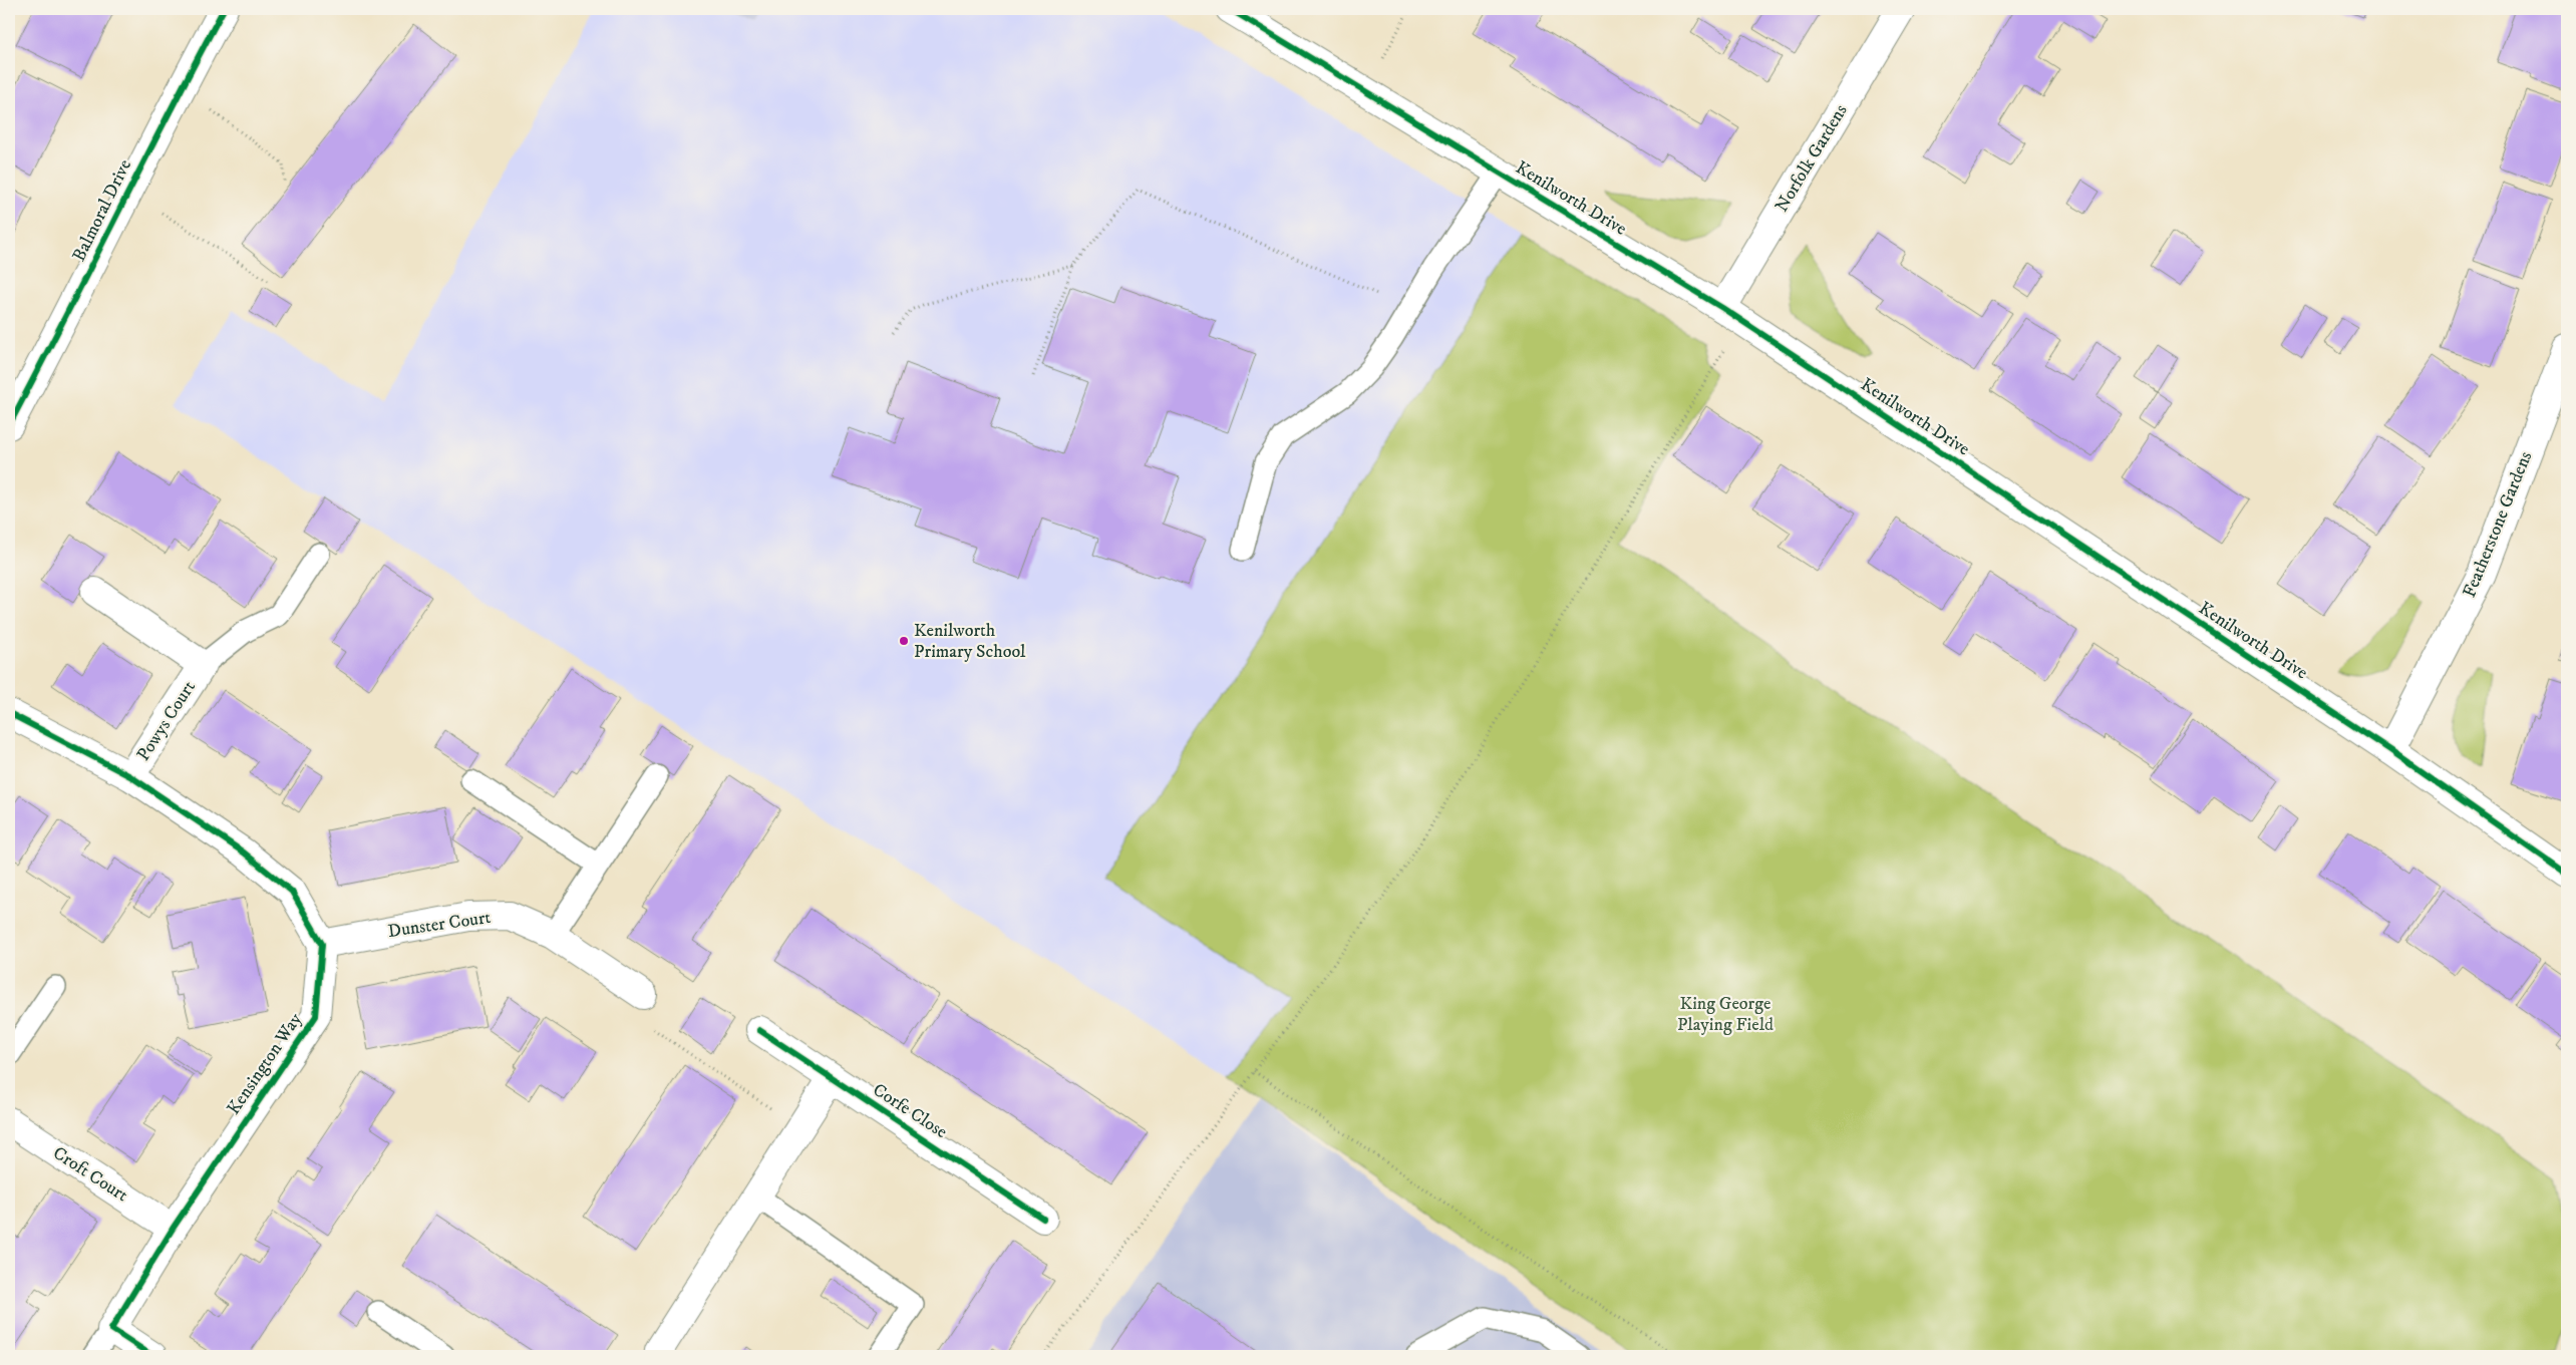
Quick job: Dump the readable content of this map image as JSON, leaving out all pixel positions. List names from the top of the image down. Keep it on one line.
{"streets":{"street":["Norfolk Gardens","Kenilworth Drive","Balmoral Drive","Featherstone Gardens","Powys Court","Dunster Court","Kensington Way","Corfe Close","Croft Court"]},"crossings":[["Norfolk Gardens","Kenilworth Drive"],["Kenilworth Drive","Featherstone Gardens"],["Dunster Court","Kensington Way"],["Kensington Way","Croft Court"]],"parks":["King George Playing Field"],"places":["Kenilworth Primary School"]}
